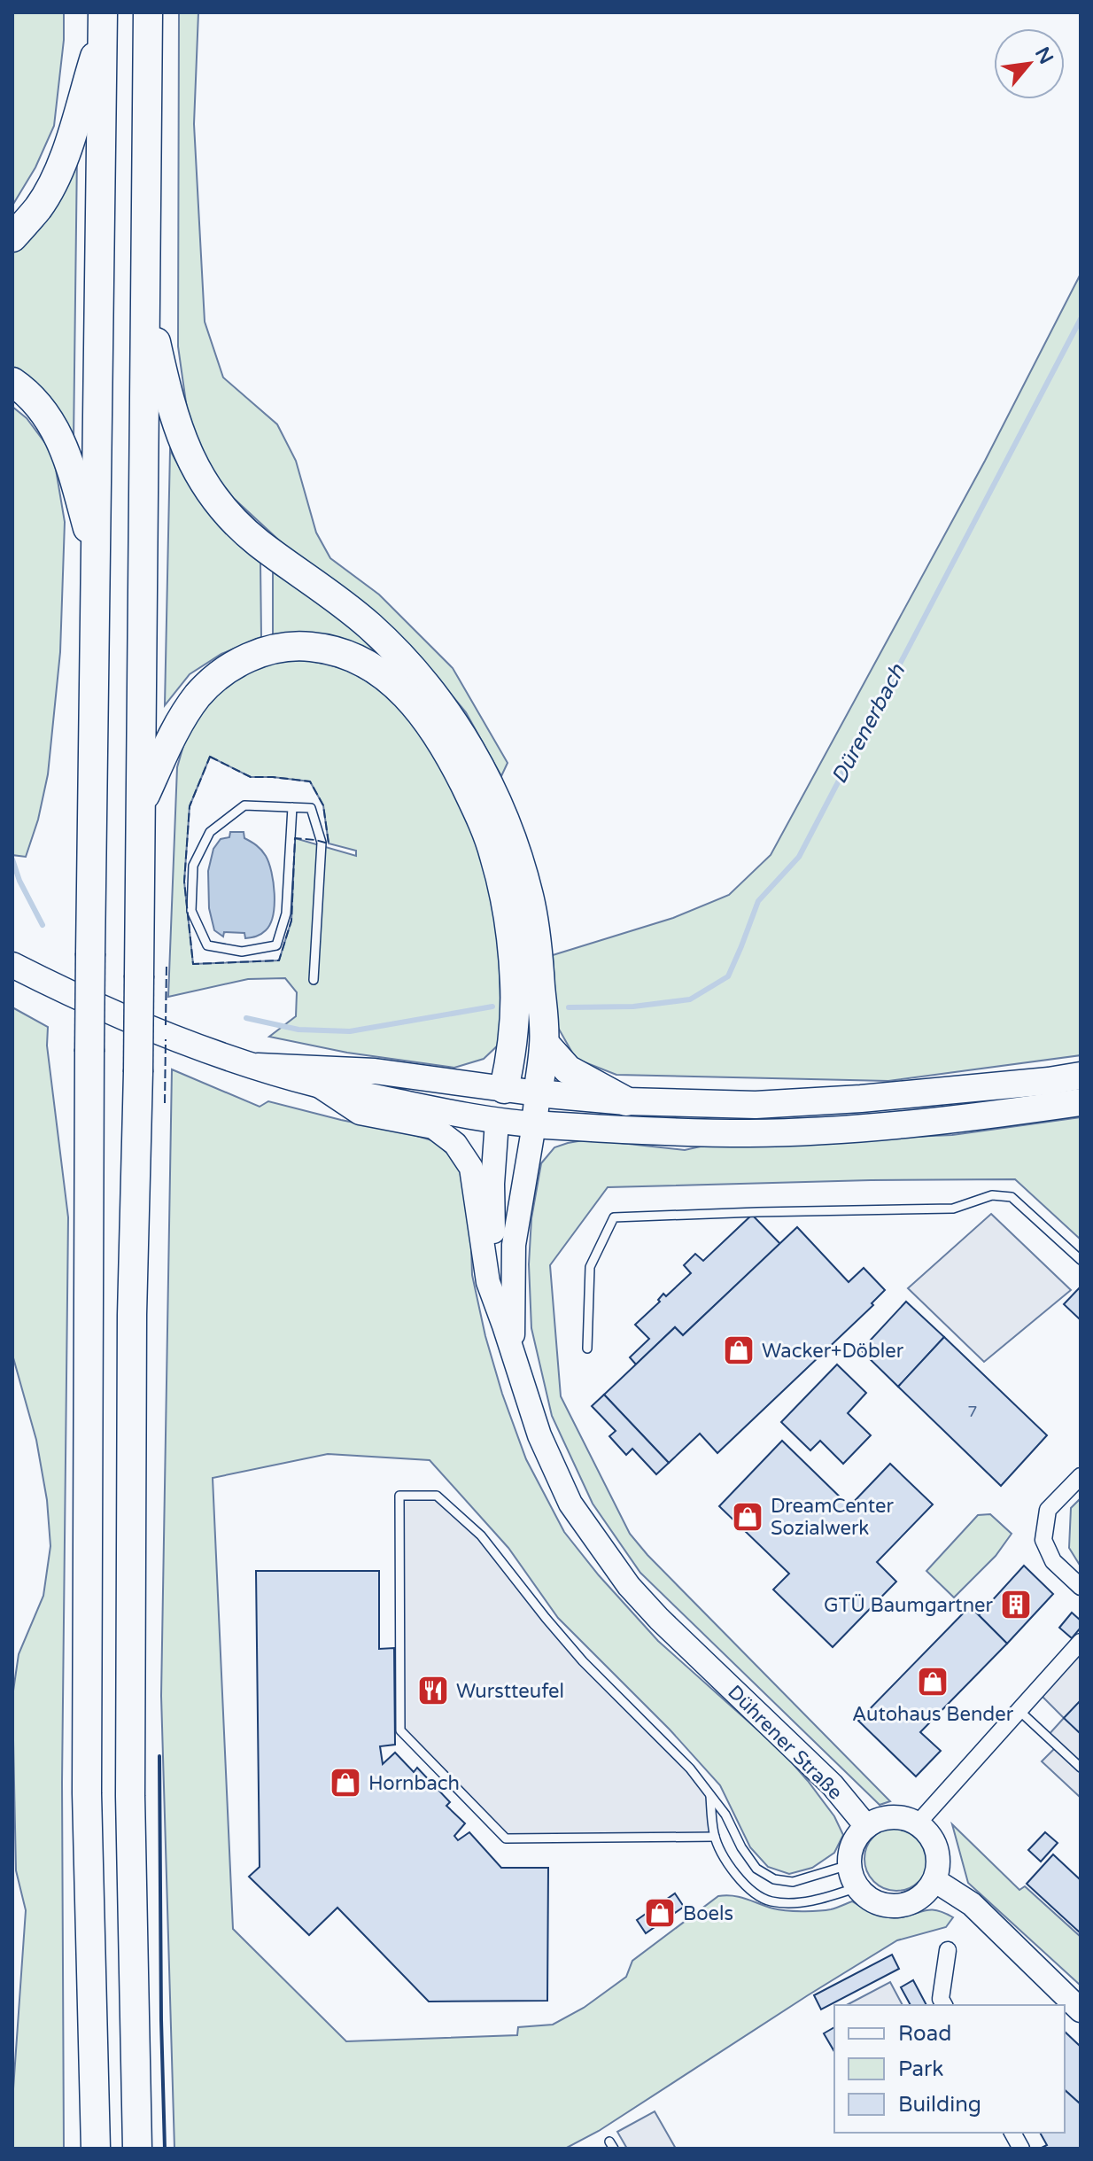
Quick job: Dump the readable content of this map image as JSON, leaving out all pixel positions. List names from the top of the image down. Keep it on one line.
{"streets":{"main road":["Dührener Straße"]},"water":["Dürenerbach"],"places":{"shop":["Wacker+Döbler","DreamCenter Sozialwerk","Autohaus Bender","Hornbach","Boels"],"building":["GTÜ Baumgartner"],"restaurant":["Wurstteufel"]},"house_numbers":["7"],"legend":["Road","Park","Building"],"north":"top right"}
